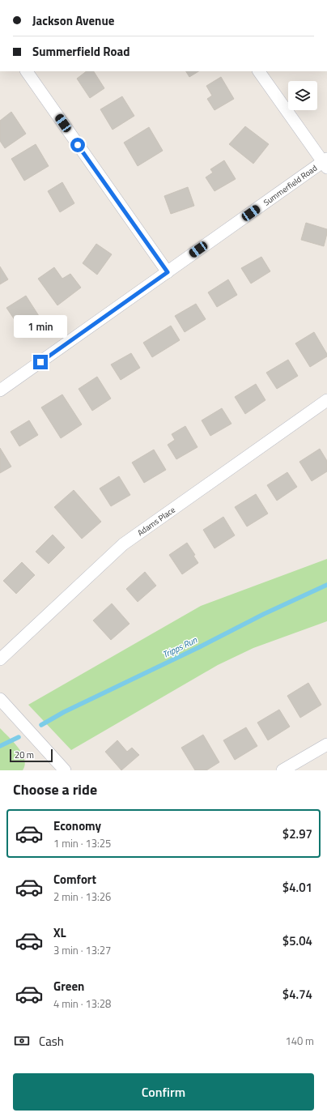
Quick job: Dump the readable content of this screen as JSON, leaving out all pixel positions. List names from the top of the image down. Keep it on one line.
{"streets":{"street":["Summerfield Road","Adams Place"]},"water":["Tripps Run"],"scale_bar":"20 m","page":{"banner":["Jackson Avenue","Summerfield Road"],"bubble":"1 min","scale":"20 m","heading":"Choose a ride","list":[{"name":"Economy","note":"1 min · 13:25","value":"$2.97"},{"name":"Comfort","note":"2 min · 13:26","value":"$4.01"},{"name":"XL","note":"3 min · 13:27","value":"$5.04"},{"name":"Green","note":"4 min · 13:28","value":"$4.74"}],"pay":["Cash","140 m"],"buttons":"Confirm"}}
